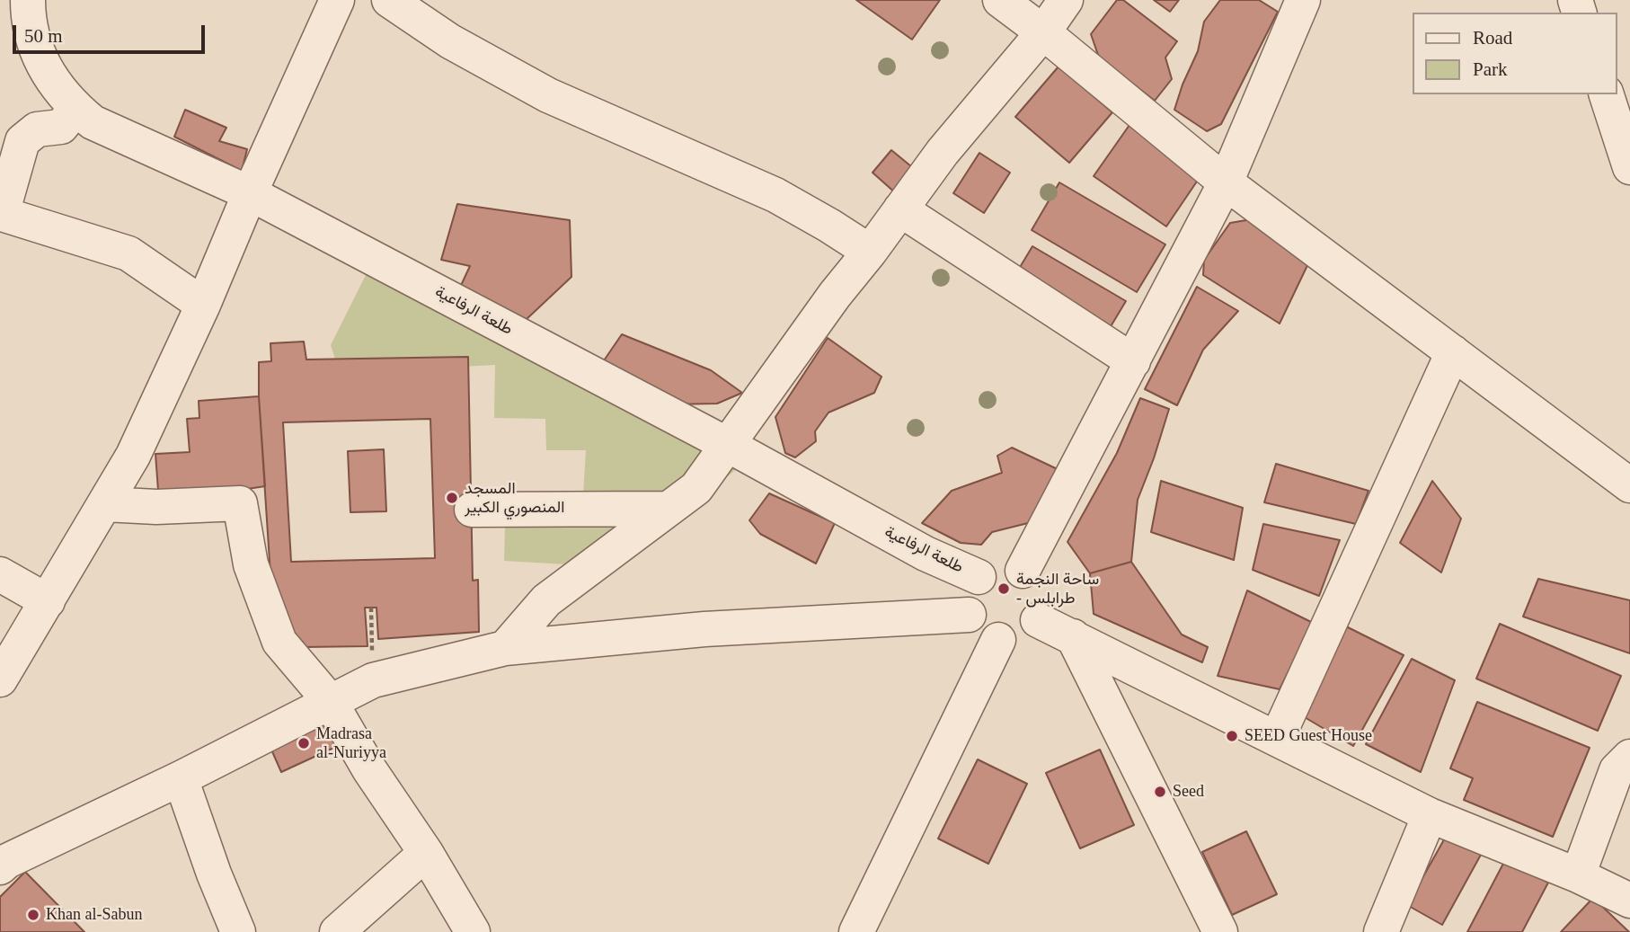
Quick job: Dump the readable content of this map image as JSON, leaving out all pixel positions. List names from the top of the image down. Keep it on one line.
{"streets":{"street":["طلعة الرفاعية"]},"places":["المسجد المنصوري الكبير","ساحة النجمة - طرابلس","SEED Guest House","Madrasa al-Nuriyya","Seed","Khan al-Sabun"],"legend":["Road","Park"],"scale_bar":"50 m"}
